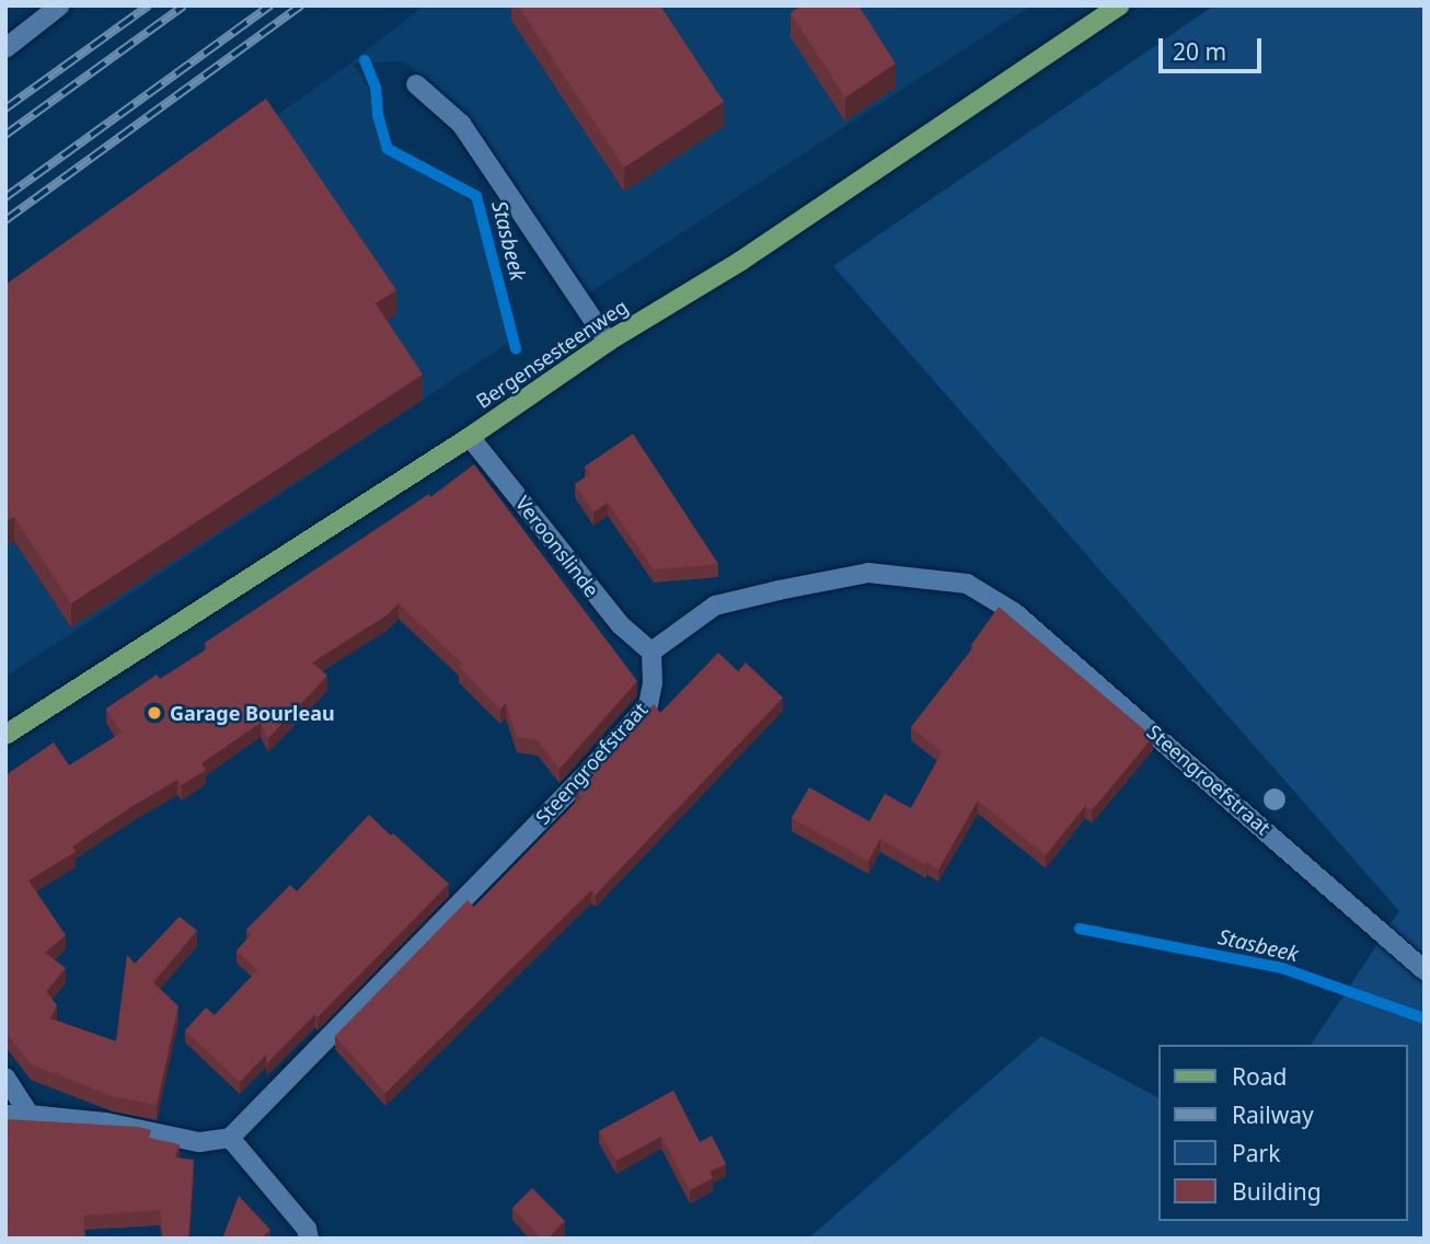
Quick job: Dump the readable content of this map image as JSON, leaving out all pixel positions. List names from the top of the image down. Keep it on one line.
{"streets":{"main road":["Bergensesteenweg"],"street":["Veroonslinde","Steengroefstraat"]},"crossings":[["Bergensesteenweg","Veroonslinde"],["Veroonslinde","Steengroefstraat"]],"water":["Stasbeek"],"places":["Garage Bourleau"],"legend":["Road","Railway","Park","Building"],"scale_bar":"20 m"}
